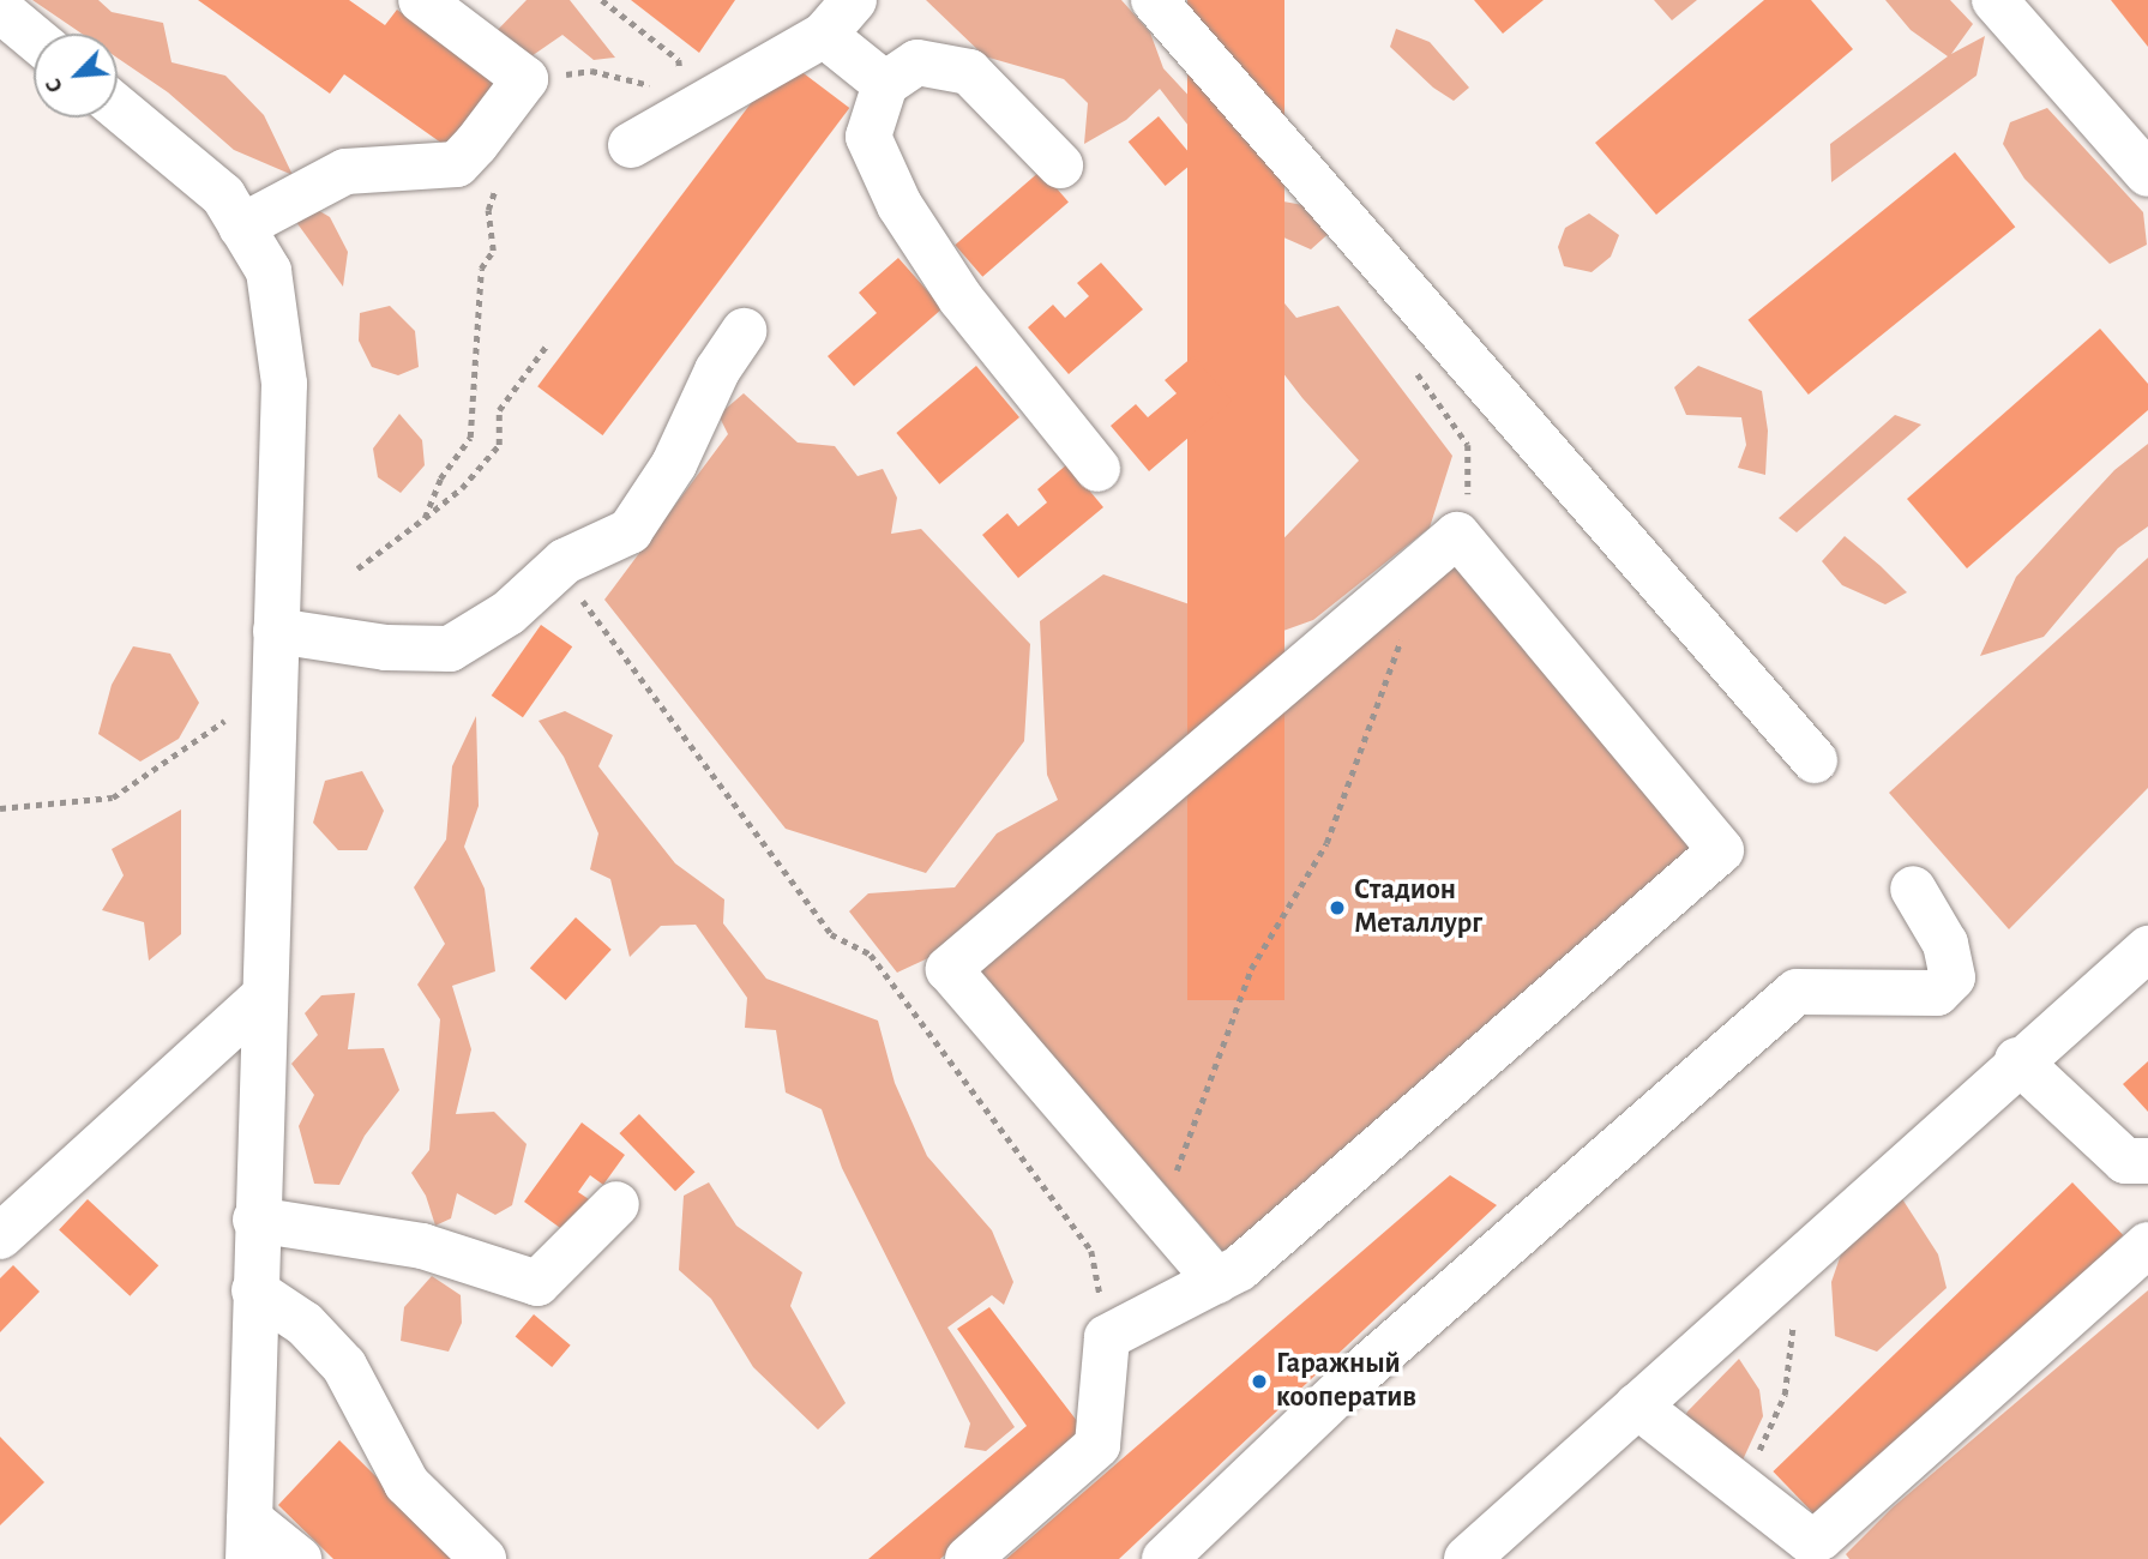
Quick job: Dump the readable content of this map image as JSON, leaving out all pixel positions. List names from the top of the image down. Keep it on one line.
{"places":["Стадион Металлург","Гаражный кооператив"],"north":"bottom left"}
